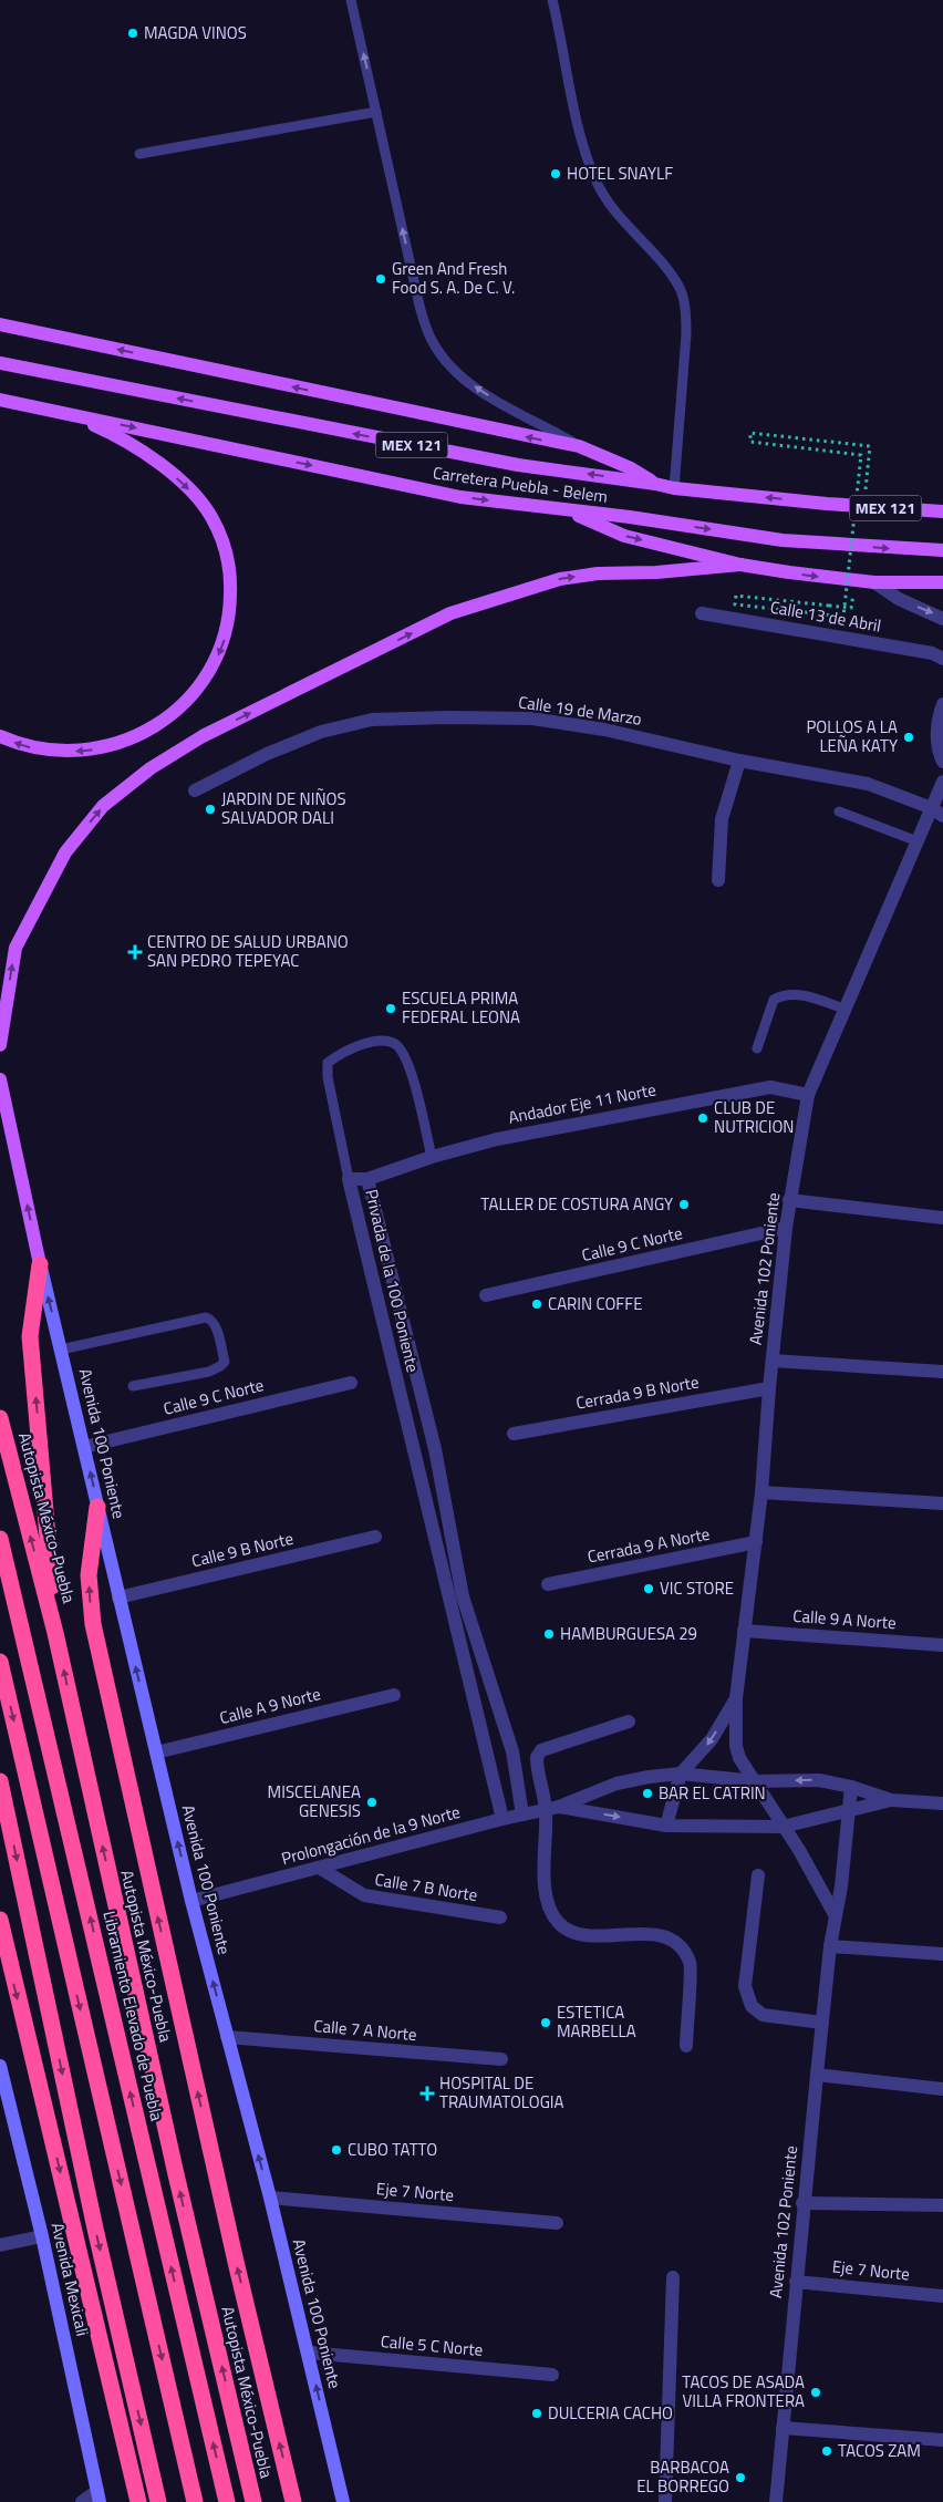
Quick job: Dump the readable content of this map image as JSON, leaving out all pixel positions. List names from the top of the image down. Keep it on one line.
{"streets":{"highway":["Autopista México-Puebla","Libramiento Elevado de Puebla"],"main road":["MEX 121","Carretera Puebla - Belem"],"street":["Calle 13 de Abril","Calle 19 de Marzo","Andador Eje 11 Norte","Calle 9 C Norte","Avenida 102 Poniente","Privada de la 100 Poniente","Cerrada 9 B Norte","Avenida 100 Poniente","Cerrada 9 A Norte","Calle 9 B Norte","Calle 9 A Norte","Calle A 9 Norte","Prolongación de la 9 Norte","Calle 7 B Norte","Calle 7 A Norte","Eje 7 Norte","Avenida Mexicali","Calle 5 C Norte"]},"crossings":[["Calle 19 de Marzo","Avenida 102 Poniente"],["Andador Eje 11 Norte","Avenida 102 Poniente"],["Andador Eje 11 Norte","Privada de la 100 Poniente"],["Calle 9 C Norte","Avenida 102 Poniente"],["Calle 9 C Norte","Avenida 100 Poniente"],["Avenida 102 Poniente","Cerrada 9 B Norte"],["Avenida 102 Poniente","Cerrada 9 A Norte"],["Avenida 102 Poniente","Calle 9 A Norte"],["Avenida 102 Poniente","Prolongación de la 9 Norte"],["Avenida 102 Poniente","Eje 7 Norte"],["Privada de la 100 Poniente","Prolongación de la 9 Norte"],["Avenida 100 Poniente","Calle 9 B Norte"],["Avenida 100 Poniente","Calle A 9 Norte"],["Avenida 100 Poniente","Prolongación de la 9 Norte"],["Avenida 100 Poniente","Calle 7 A Norte"],["Avenida 100 Poniente","Eje 7 Norte"],["Avenida 100 Poniente","Calle 5 C Norte"],["Prolongación de la 9 Norte","Calle 7 B Norte"]],"one_way":["Avenida 100 Poniente"],"places":{"other":["MAGDA VINOS","HOTEL SNAYLF","Green And Fresh Food S. A. De C. V.","POLLOS A LA LEÑA KATY","JARDIN DE NIÑOS SALVADOR DALI","ESCUELA PRIMA FEDERAL LEONA","CLUB DE NUTRICION","TALLER DE COSTURA ANGY","CARIN COFFE","VIC STORE","HAMBURGUESA 29","BAR EL CATRIN","MISCELANEA GENESIS","ESTETICA MARBELLA","CUBO TATTO","TACOS DE ASADA VILLA FRONTERA","DULCERIA CACHO","TACOS ZAM","BARBACOA EL BORREGO"],"health":["CENTRO DE SALUD URBANO SAN PEDRO TEPEYAC","HOSPITAL DE TRAUMATOLOGIA"]}}
